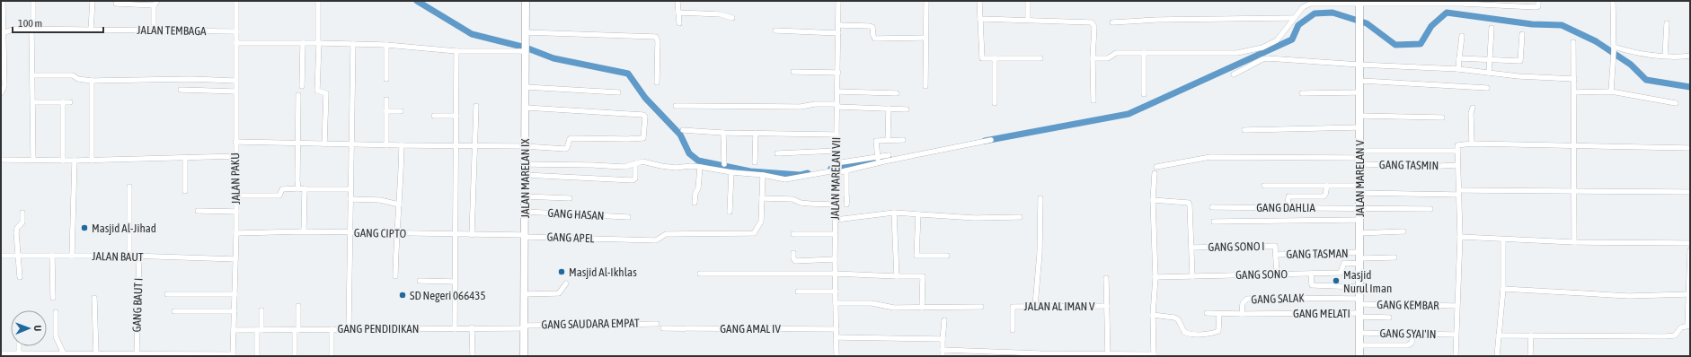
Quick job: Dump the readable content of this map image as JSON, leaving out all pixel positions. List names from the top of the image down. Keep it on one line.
{"streets":{"main road":["JALAN MARELAN IX","JALAN MARELAN V"],"street":["JALAN TEMBAGA","GANG TASMIN","JALAN PAKU","JALAN MARELAN VII","GANG DAHLIA","GANG HASAN","GANG CIPTO","GANG APEL","GANG SONO I","GANG TASMAN","JALAN BAUT","GANG SONO","GANG SALAK","GANG BAUT I","GANG KEMBAR","JALAN AL IMAN V","GANG MELATI","GANG SAUDARA EMPAT","GANG PENDIDIKAN","GANG AMAL IV","GANG SYAI'IN"]},"crossings":[["JALAN TEMBAGA","JALAN PAKU"],["GANG TASMIN","JALAN MARELAN V"],["JALAN PAKU","GANG CIPTO"],["JALAN PAKU","JALAN BAUT"],["JALAN PAKU","GANG PENDIDIKAN"],["JALAN MARELAN IX","GANG HASAN"],["JALAN MARELAN IX","GANG CIPTO"],["JALAN MARELAN IX","GANG APEL"],["JALAN MARELAN IX","GANG SAUDARA EMPAT"],["JALAN MARELAN IX","GANG PENDIDIKAN"],["JALAN MARELAN VII","GANG AMAL IV"],["JALAN MARELAN V","GANG DAHLIA"],["JALAN MARELAN V","GANG TASMAN"],["JALAN MARELAN V","GANG SONO"],["JALAN MARELAN V","GANG SALAK"],["JALAN MARELAN V","GANG KEMBAR"],["JALAN MARELAN V","GANG MELATI"],["JALAN MARELAN V","GANG SYAI'IN"],["GANG CIPTO","GANG APEL"],["GANG SONO I","GANG TASMAN"],["GANG SONO I","GANG SONO"],["GANG TASMAN","GANG SONO"],["JALAN BAUT","GANG BAUT I"],["GANG SALAK","GANG KEMBAR"],["GANG SALAK","GANG MELATI"],["GANG SAUDARA EMPAT","GANG PENDIDIKAN"]],"places":["Masjid Al-Jihad","Masjid Al-Ikhlas","Masjid Nurul Iman","SD Negeri 066435"],"scale_bar":"100 m","north":"right"}
